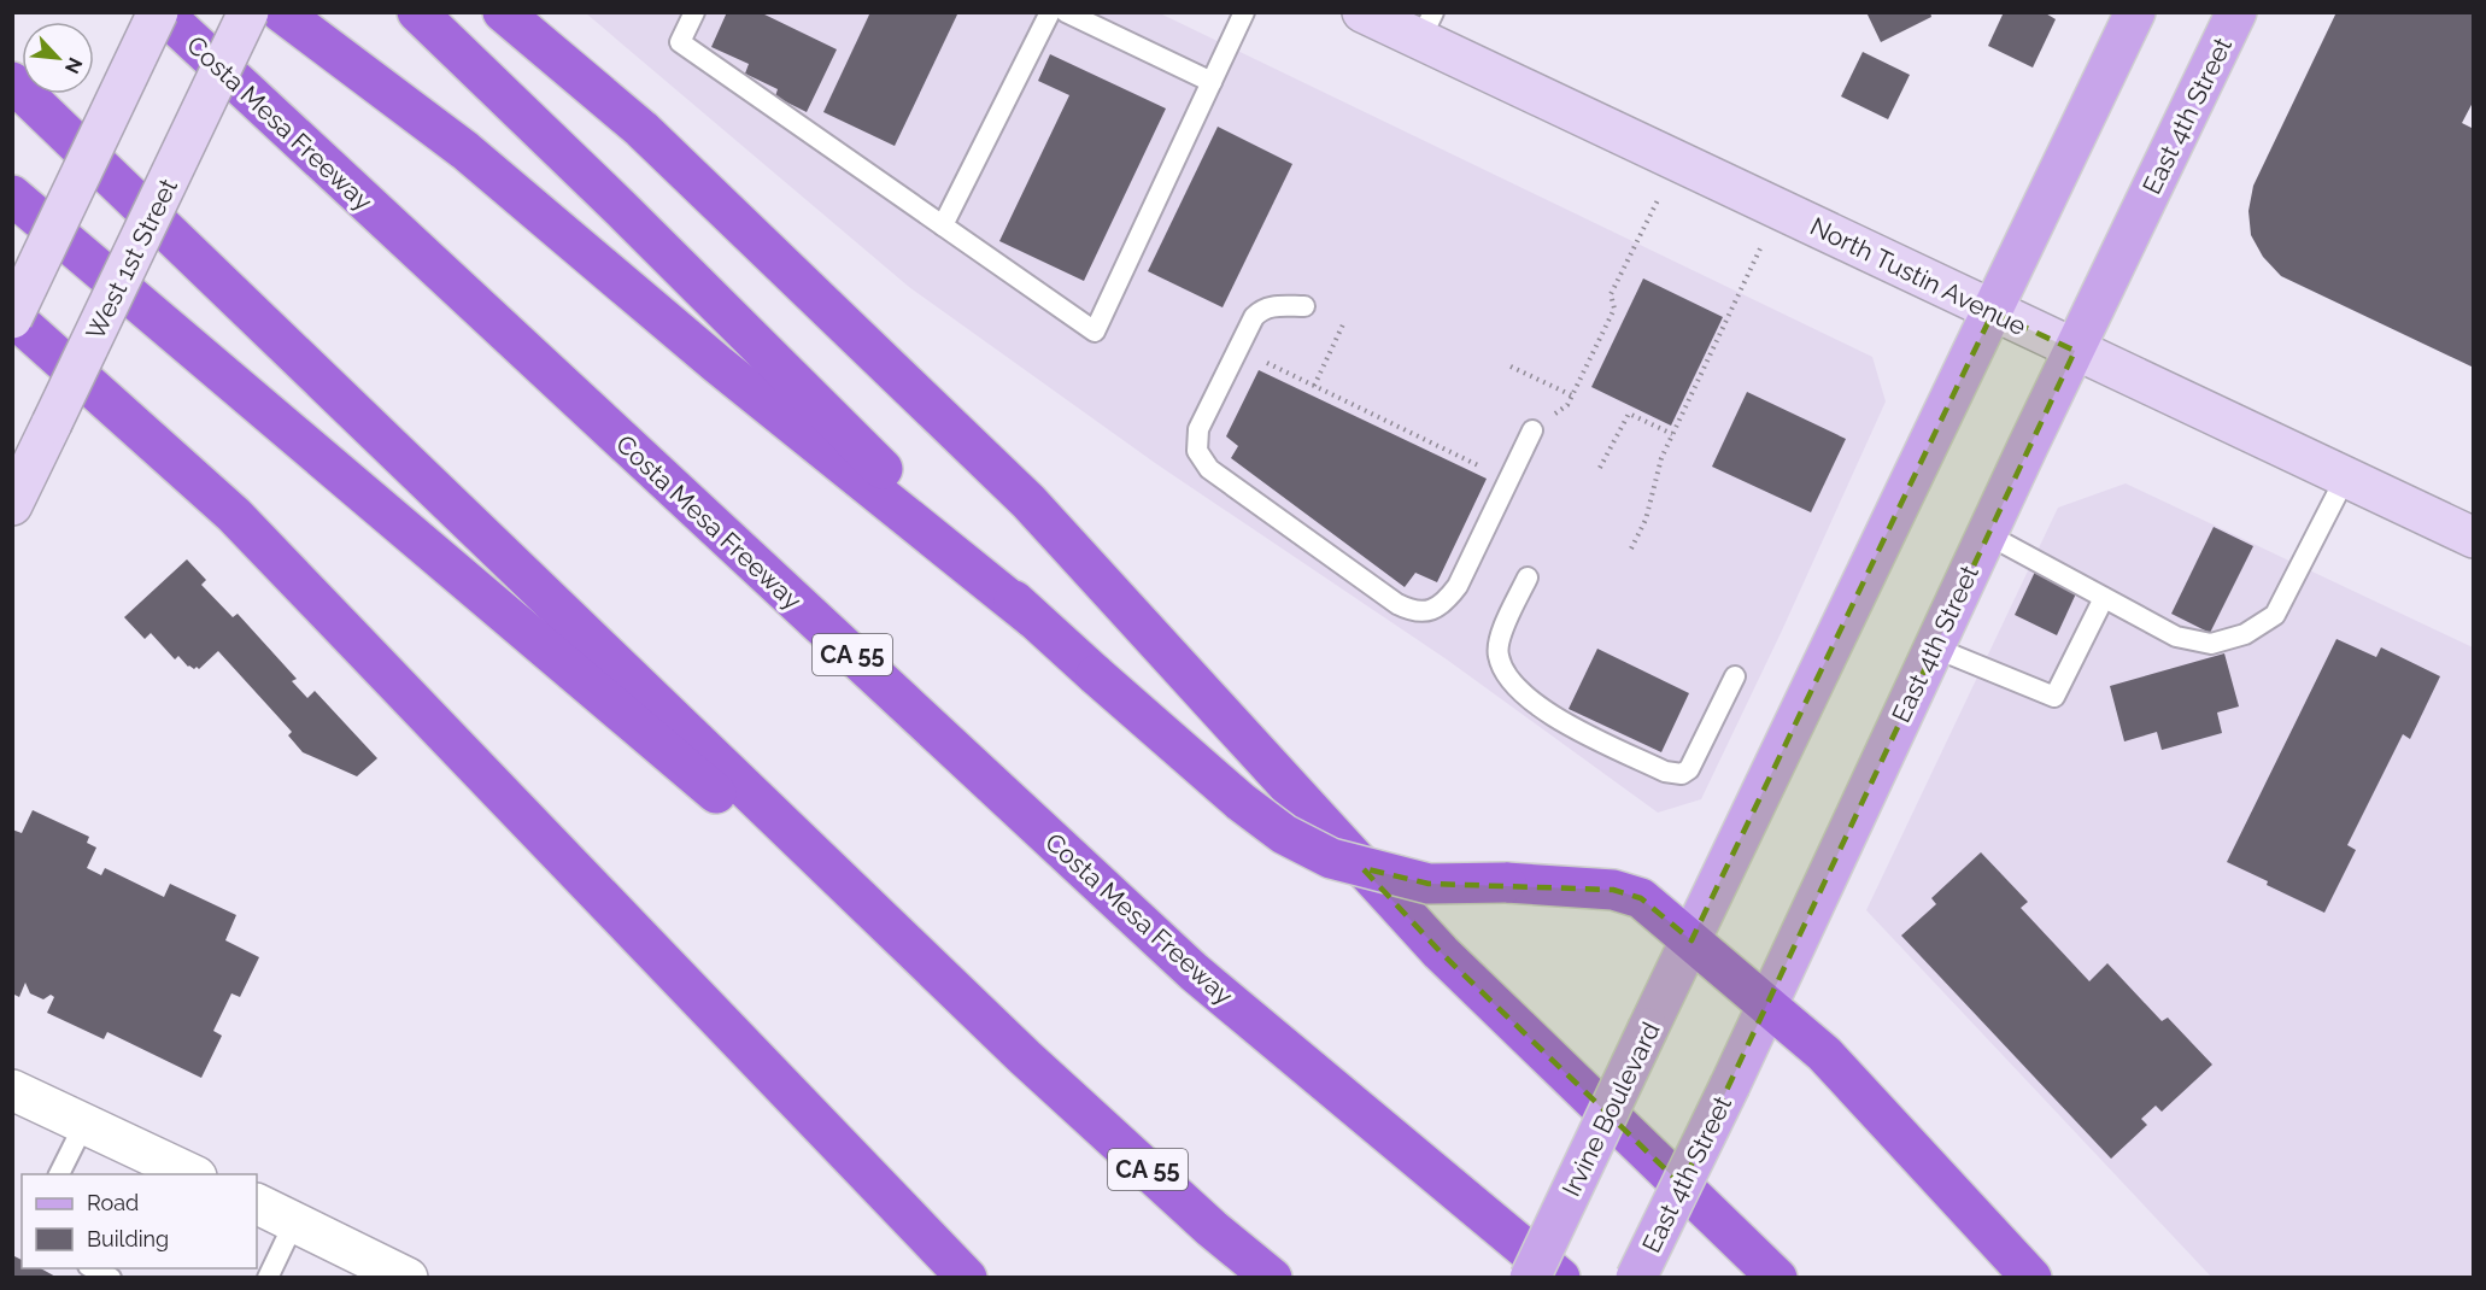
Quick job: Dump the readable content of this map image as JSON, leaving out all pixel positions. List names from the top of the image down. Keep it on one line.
{"streets":{"highway":["Costa Mesa Freeway","CA 55"],"main road":["East 4th Street","West 1st Street","North Tustin Avenue","Irvine Boulevard"]},"crossings":[["East 4th Street","North Tustin Avenue"]],"legend":["Road","Building"],"north":"bottom right"}
